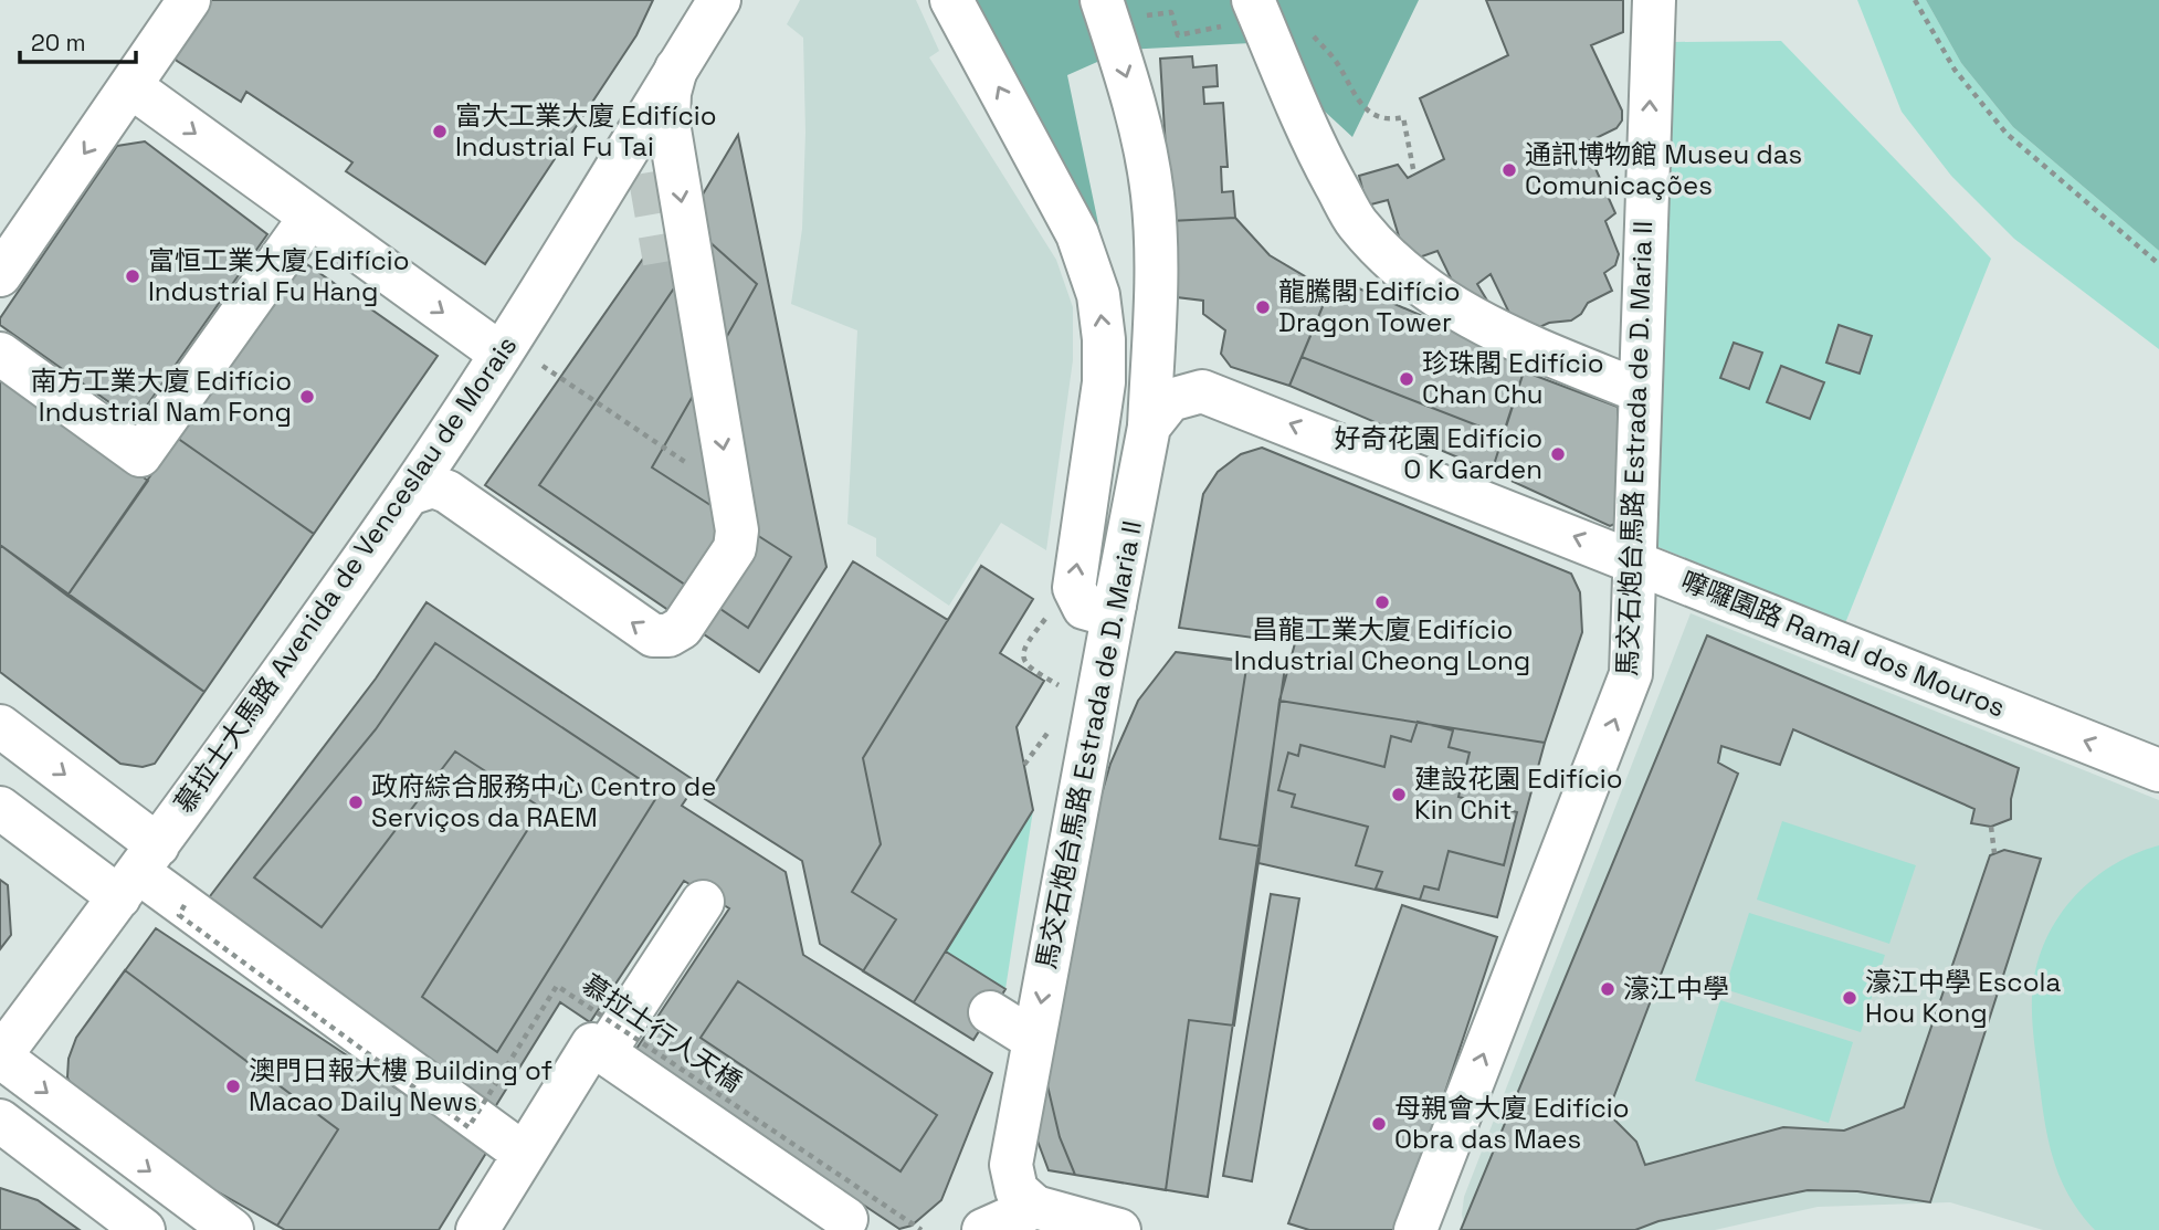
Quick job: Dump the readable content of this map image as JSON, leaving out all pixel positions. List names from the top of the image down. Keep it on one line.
{"streets":{"street":["馬交石炮台馬路 Estrada de D. Maria II","慕拉士大馬路 Avenida de Venceslau de Morais","嚤囉園路 Ramal dos Mouros"],"path":["慕拉士行人天橋"]},"crossings":[["馬交石炮台馬路 Estrada de D. Maria II","嚤囉園路 Ramal dos Mouros"]],"one_way":["嚤囉園路 Ramal dos Mouros"],"places":["富大工業大廈 Edifício Industrial Fu Tai","通訊博物館 Museu das Comunicações","富恒工業大廈 Edifício Industrial Fu Hang","龍騰閣 Edifício Dragon Tower","珍珠閣 Edifício Chan Chu","南方工業大廈 Edifício Industrial Nam Fong","好奇花園 Edifício O K Garden","昌龍工業大廈 Edifício Industrial Cheong Long","建設花園 Edifício Kin Chit","政府綜合服務中心 Centro de Serviços da RAEM","濠江中學","濠江中學 Escola Hou Kong","澳門日報大樓 Building of Macao Daily News","母親會大廈 Edifício Obra das Maes"],"scale_bar":"20 m"}
